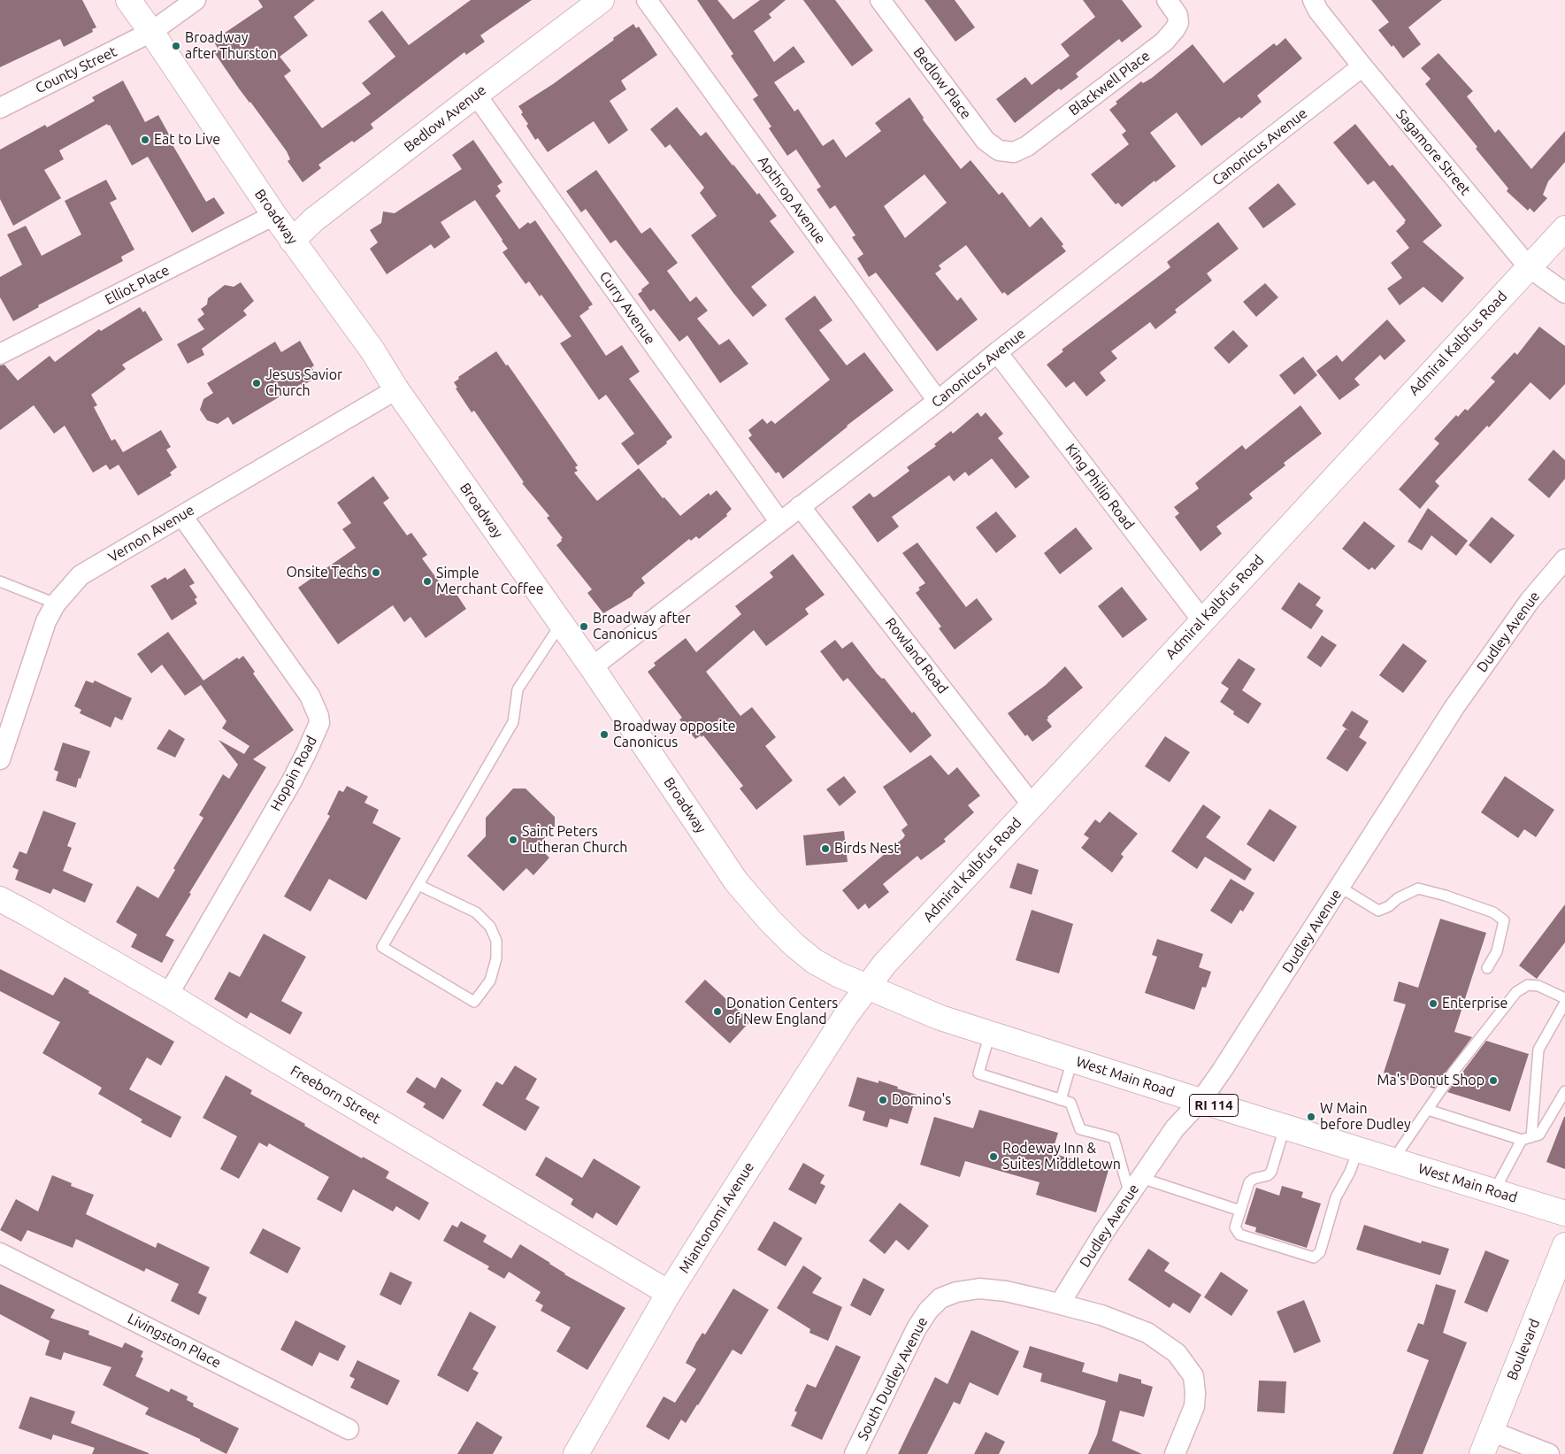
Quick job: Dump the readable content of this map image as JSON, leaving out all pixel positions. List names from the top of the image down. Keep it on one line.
{"streets":{"main road":["Bedlow Avenue","Broadway","Admiral Kalbfus Road","West Main Road","Freeborn Street","RI 114","Miantonomi Avenue","Boulevard"],"street":["County Street","Bedlow Place","Blackwell Place","Canonicus Avenue","Sagamore Street","Apthrop Avenue","Elliot Place","Curry Avenue","King Philip Road","Vernon Avenue","Dudley Avenue","Rowland Road","Hoppin Road","Livingston Place","South Dudley Avenue"]},"crossings":[["County Street","Broadway"],["Bedlow Place","Blackwell Place"],["Bedlow Avenue","Broadway"],["Bedlow Avenue","Curry Avenue"],["Canonicus Avenue","Sagamore Street"],["Canonicus Avenue","Apthrop Avenue"],["Canonicus Avenue","Broadway"],["Canonicus Avenue","Curry Avenue"],["Canonicus Avenue","King Philip Road"],["Canonicus Avenue","Rowland Road"],["Sagamore Street","Admiral Kalbfus Road"],["Broadway","Elliot Place"],["Broadway","Admiral Kalbfus Road"],["Broadway","Vernon Avenue"],["Broadway","West Main Road"],["Broadway","Miantonomi Avenue"],["Admiral Kalbfus Road","King Philip Road"],["Admiral Kalbfus Road","Rowland Road"],["Admiral Kalbfus Road","West Main Road"],["Admiral Kalbfus Road","Miantonomi Avenue"],["Vernon Avenue","Hoppin Road"],["Dudley Avenue","West Main Road"],["Dudley Avenue","South Dudley Avenue"],["Hoppin Road","Freeborn Street"],["West Main Road","Miantonomi Avenue"],["Freeborn Street","Miantonomi Avenue"]],"places":["Broadway after Thurston","Eat to Live","Jesus Savior Church","Onsite Techs","Simple Merchant Coffee","Broadway after Canonicus","Broadway opposite Canonicus","Saint Peters Lutheran Church","Birds Nest","Enterprise","Donation Centers of New England","Ma's Donut Shop","Domino's","W Main before Dudley","Rodeway Inn & Suites Middletown"]}
